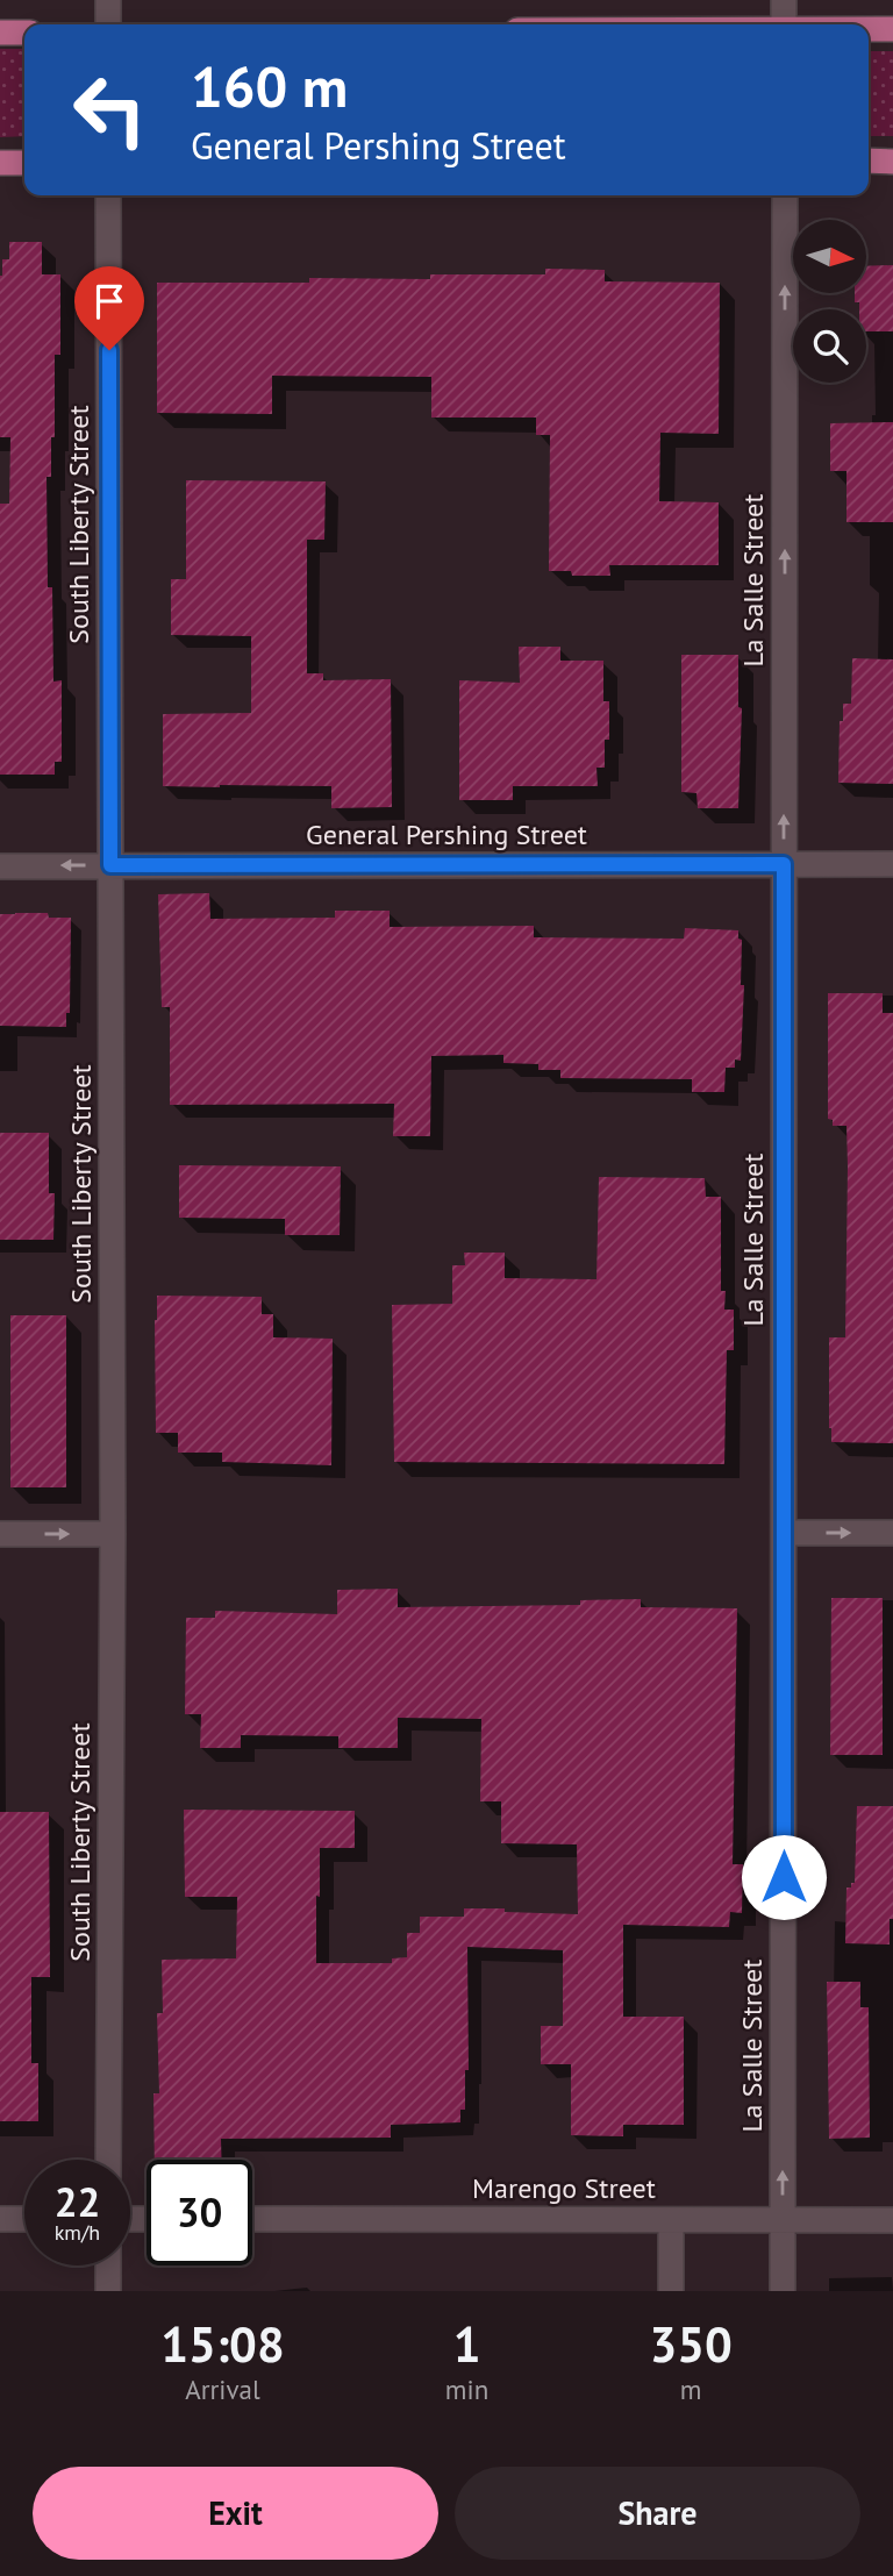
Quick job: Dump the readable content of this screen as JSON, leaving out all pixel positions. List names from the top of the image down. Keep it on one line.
{"streets":{"street":["South Liberty Street","La Salle Street","General Pershing Street","Marengo Street"]},"crossings":[["South Liberty Street","General Pershing Street"],["La Salle Street","General Pershing Street"],["La Salle Street","Marengo Street"]],"one_way":["La Salle Street"],"north":"right","page":{"turn":["160 m","General Pershing Street"],"speed":"22 km/h","limit":"30","eta":["15:08","Arrival","1","min","350","m"],"buttons":["Exit","Share"]}}
